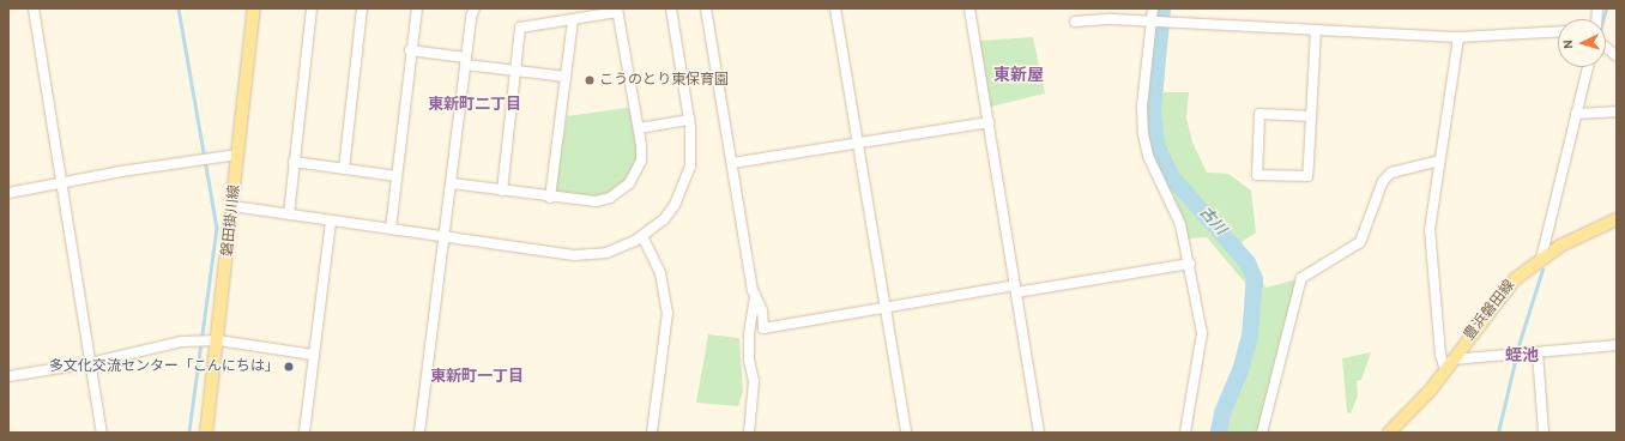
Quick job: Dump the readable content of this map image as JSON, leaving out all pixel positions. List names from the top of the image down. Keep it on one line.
{"streets":{"main road":["磐田掛川線","豊浜磐田線"]},"districts":["東新屋","東新町二丁目","蛭池","東新町一丁目"],"water":["古川"],"places":["こうのとり東保育園","多文化交流センター「こんにちは」"],"north":"left"}
